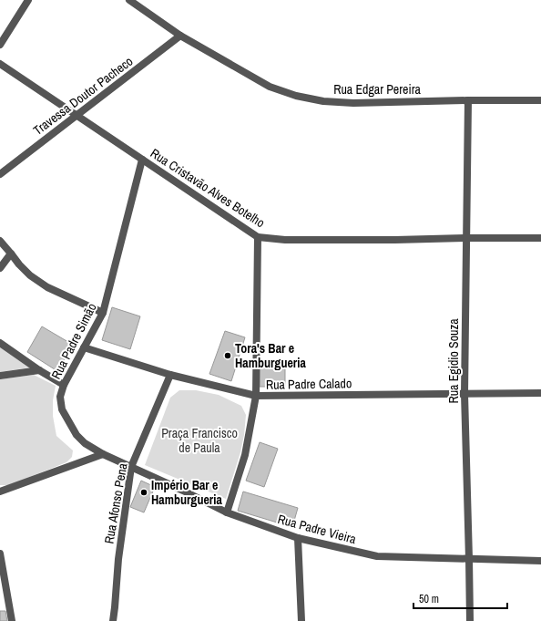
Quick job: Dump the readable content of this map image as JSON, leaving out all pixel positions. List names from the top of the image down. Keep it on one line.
{"streets":{"street":["Rua Edgar Pereira","Travessa Doutor Pacheco","Rua Cristavão Alves Botelho","Rua Padre Simão","Rua Egidio Souza","Rua Padre Calado","Rua Afonso Pena","Rua Padre Vieira"]},"crossings":[["Rua Edgar Pereira","Travessa Doutor Pacheco"],["Rua Edgar Pereira","Rua Egidio Souza"],["Travessa Doutor Pacheco","Rua Cristavão Alves Botelho"],["Rua Cristavão Alves Botelho","Rua Padre Simão"],["Rua Cristavão Alves Botelho","Rua Egidio Souza"],["Rua Padre Simão","Rua Padre Calado"],["Rua Padre Simão","Rua Padre Vieira"],["Rua Egidio Souza","Rua Padre Calado"],["Rua Egidio Souza","Rua Padre Vieira"],["Rua Padre Calado","Rua Afonso Pena"],["Rua Afonso Pena","Rua Padre Vieira"]],"parks":["Praça Francisco de Paula"],"places":["Tora's Bar e Hamburgueria","Império Bar e Hamburgueria"],"scale_bar":"50 m"}
